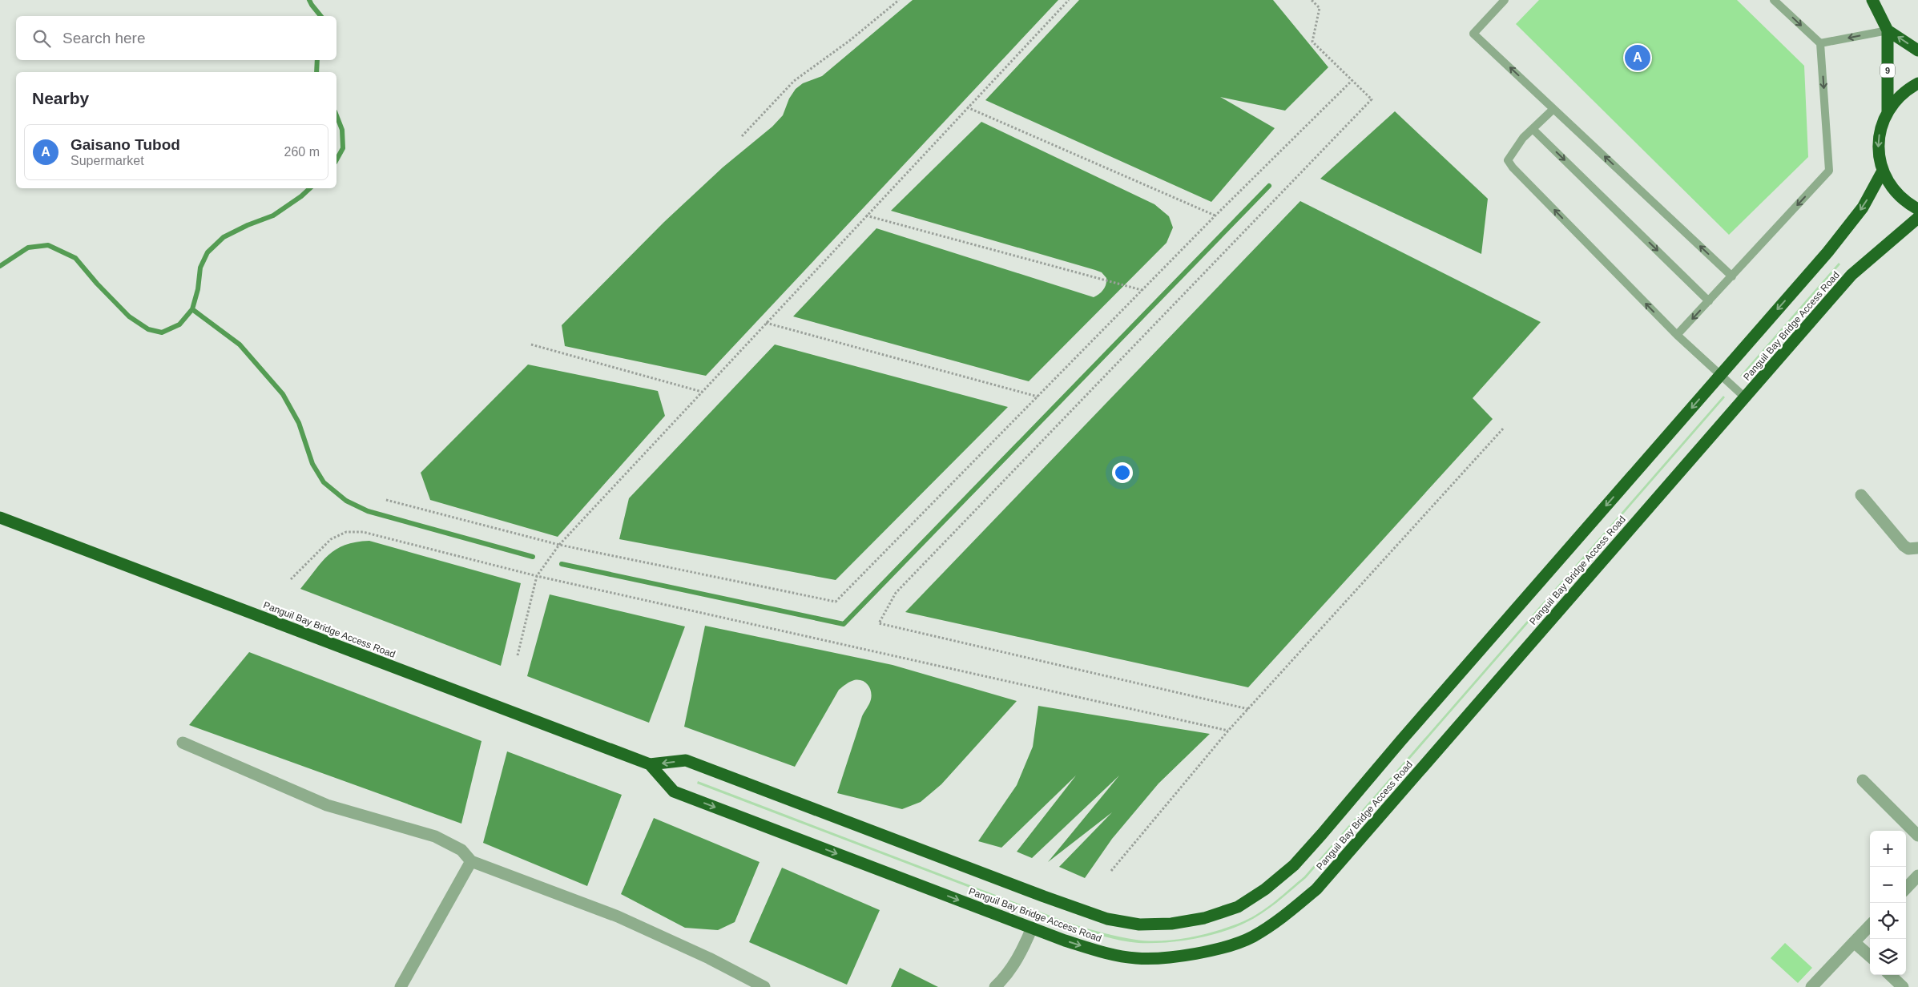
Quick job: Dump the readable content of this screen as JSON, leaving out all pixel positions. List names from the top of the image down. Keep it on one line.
{"streets":{"highway":["9","Panguil Bay Bridge Access Road"]},"crossings":[["9","Panguil Bay Bridge Access Road"]],"page":{"search":"Search here","pins":"A","heading":"Nearby","list":[{"mark":"A","name":"Gaisano Tubod","note":"Supermarket","value":"260 m"}],"map_buttons":["+","−"]}}
